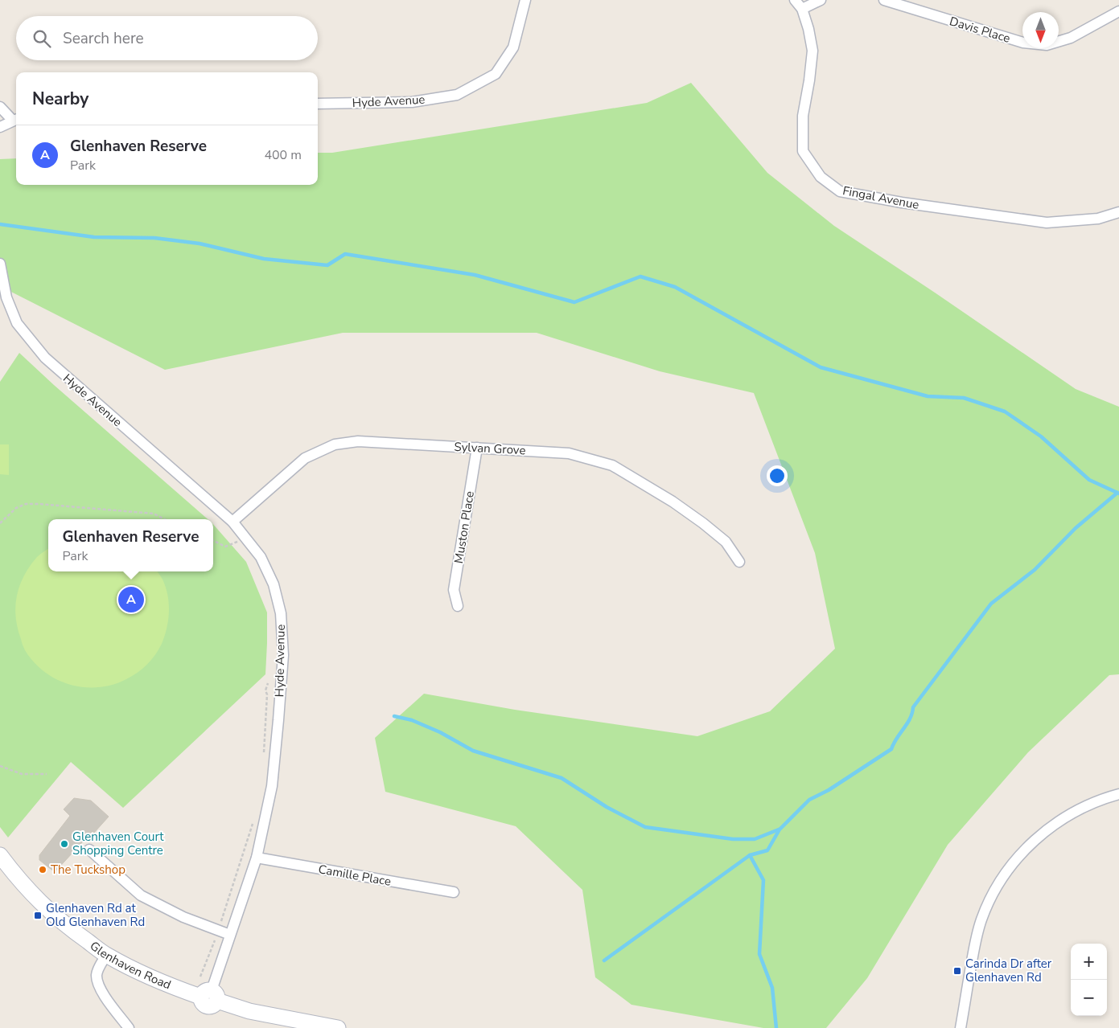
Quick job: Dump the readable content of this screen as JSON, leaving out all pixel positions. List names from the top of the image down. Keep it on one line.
{"streets":{"main road":["Glenhaven Road"],"street":["Davis Place","Hyde Avenue","Fingal Avenue","Sylvan Grove","Muston Place","Camille Place"]},"crossings":[["Hyde Avenue","Sylvan Grove"],["Hyde Avenue","Camille Place"],["Hyde Avenue","Glenhaven Road"],["Sylvan Grove","Muston Place"]],"places":{"other":["Glenhaven Court Shopping Centre","The Tuckshop"],"transit":["Glenhaven Rd at Old Glenhaven Rd","Carinda Dr after Glenhaven Rd"]},"north":"bottom","page":{"search":"Search here","heading":"Nearby","list":[{"mark":"A","name":"Glenhaven Reserve","note":"Park","value":"400 m"}],"popup":["Glenhaven Reserve","Park"],"pins":"A","map_buttons":["+","−"]}}
